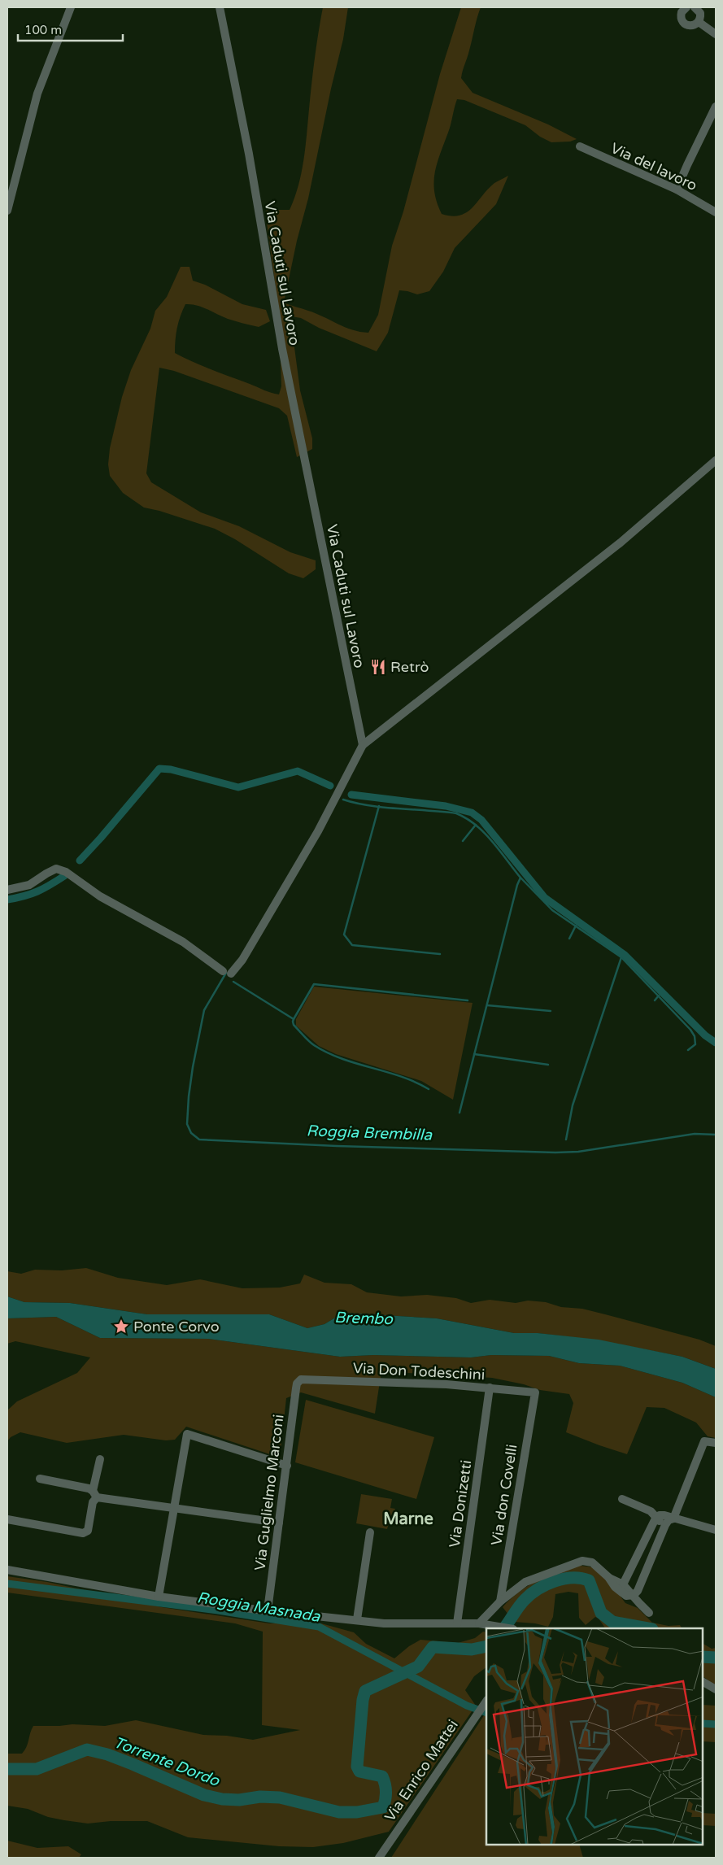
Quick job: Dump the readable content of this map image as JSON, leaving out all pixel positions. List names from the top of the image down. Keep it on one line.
{"streets":{"street":["Via del lavoro","Via Caduti sul Lavoro","Via Don Todeschini","Via Guglielmo Marconi","Via don Covelli","Via Donizetti","Via Enrico Mattei"]},"crossings":[["Via Don Todeschini","Via Guglielmo Marconi"],["Via Don Todeschini","Via don Covelli"],["Via Don Todeschini","Via Donizetti"]],"districts":["Marne"],"water":["Roggia Brembilla","Brembo","Roggia Masnada","Torrente Dordo"],"places":{"restaurant":["Retrò"],"place":["Ponte Corvo"]},"scale_bar":"100 m"}
